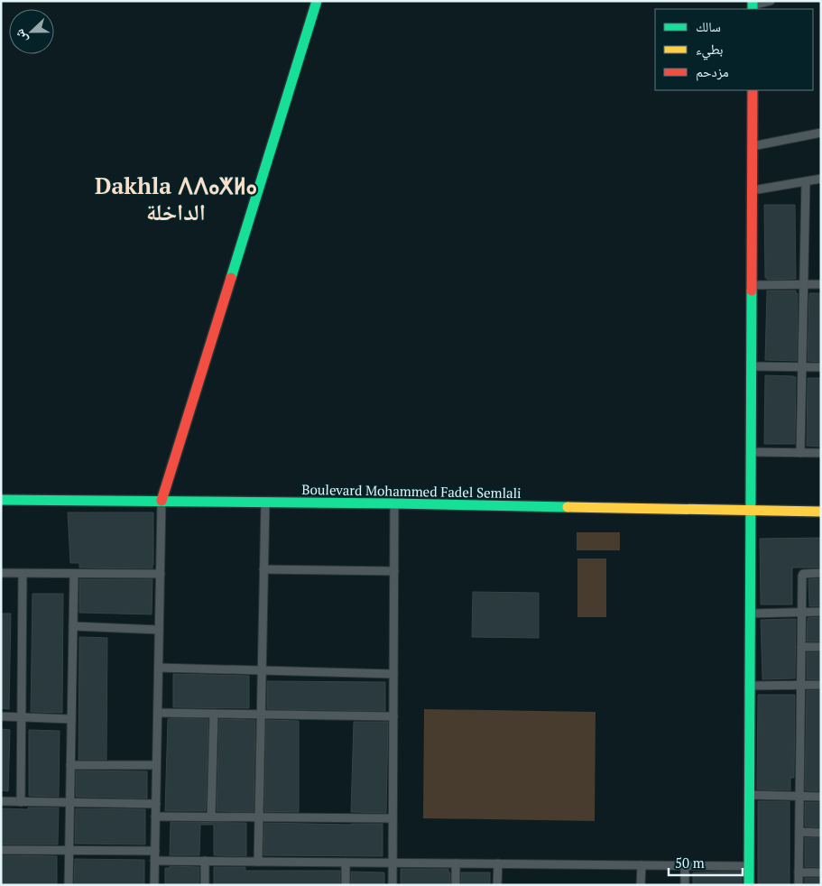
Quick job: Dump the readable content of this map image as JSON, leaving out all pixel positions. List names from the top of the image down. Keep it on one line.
{"streets":{"street":["Boulevard Mohammed Fadel Semlali"]},"districts":["Dakhla ⴷⴷⴰⵅⵍⴰ الداخلة"],"legend":["سالك","بطيء","مزدحم"],"scale_bar":"50 m","north":"left"}
